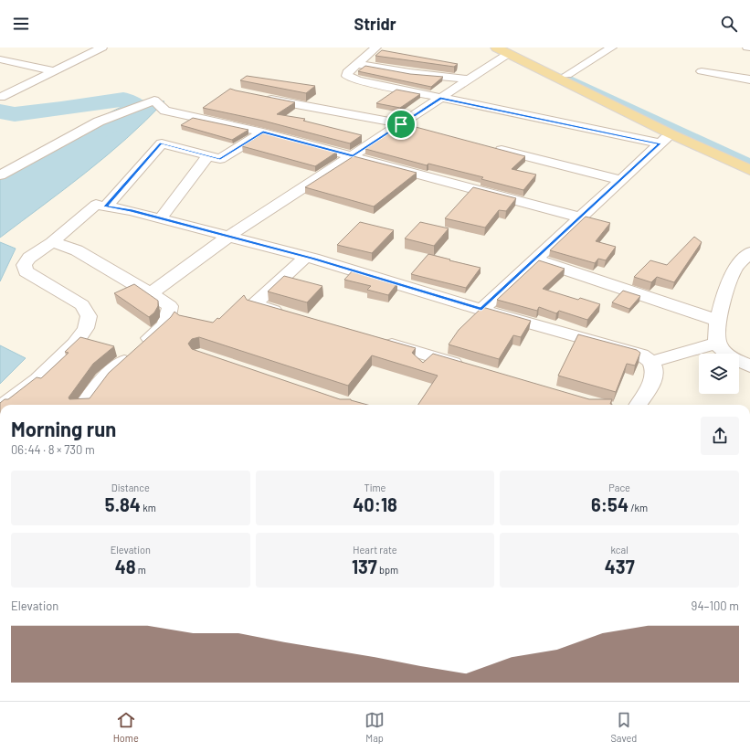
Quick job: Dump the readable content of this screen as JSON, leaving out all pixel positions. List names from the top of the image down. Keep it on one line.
{"page":{"header":"Stridr","heading":["Morning run","06:44 · 8 × 730 m"],"stats":[["Distance","5.84 km"],["Time","40:18"],["Pace","6:54 /km"],["Elevation","48 m"],["Heart rate","137 bpm"],["kcal","437"]],"chart":["Elevation","94–100 m"],"tabs":["Home","Map","Saved"]}}
